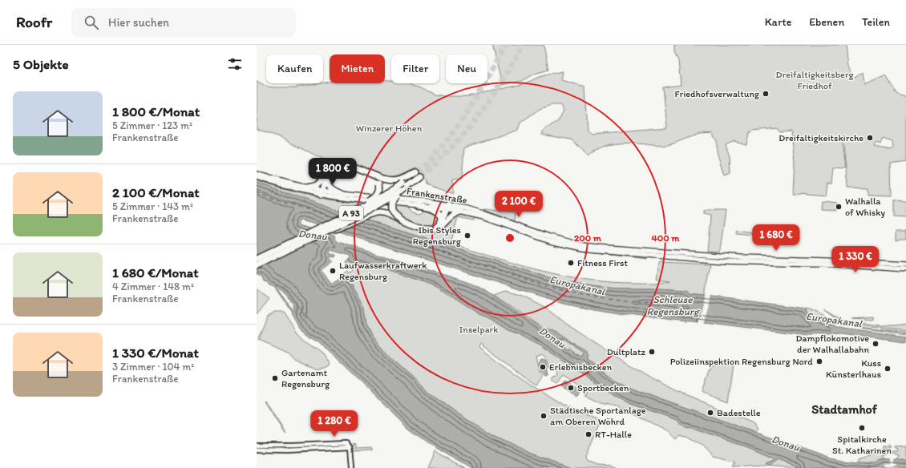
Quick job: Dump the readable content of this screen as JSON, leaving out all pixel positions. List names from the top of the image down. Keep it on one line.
{"streets":{"highway":["A 93"],"main road":["Frankenstraße"]},"districts":["Stadtamhof"],"water":["Donau","Europakanal","Schleuse Regensburg"],"parks":["Dreifaltigkeitsberg Friedhof","Winzerer Höhen","Inselpark"],"places":["Friedhofsverwaltung","Dreifaltigkeitskirche","Walhalla of Whisky","Ibis Styles Regensburg","Fitness First","Laufwasserkraftwerk Regensburg","Dampflokomotive der Walhallabahn","Dultplatz","Polizeiinspektion Regensburg Nord","Erlebnisbecken","Kuss Künsterlhaus","Gartenamt Regensburg","Sportbecken","Badestelle","Städtische Sportanlage am Oberen Wöhrd","Spitalkirche St. Katharinen","RT-Halle"],"page":{"header":"Roofr","search":"Hier suchen","nav":["Karte","Ebenen","Teilen"],"heading":"5 Objekte","chip":["Kaufen","Mieten","Filter","Neu"],"list":[{"name":"1 800 €/Monat","note":"5 Zimmer · 123 m² · Frankenstraße"},{"name":"2 100 €/Monat","note":"5 Zimmer · 143 m² · Frankenstraße"},{"name":"1 680 €/Monat","note":"4 Zimmer · 148 m² · Frankenstraße"},{"name":"1 330 €/Monat","note":"3 Zimmer · 104 m² · Frankenstraße"}],"price":["1 800 €","2 100 €","1 680 €","1 330 €","1 280 €"]},"rings":["200 m","400 m"]}
